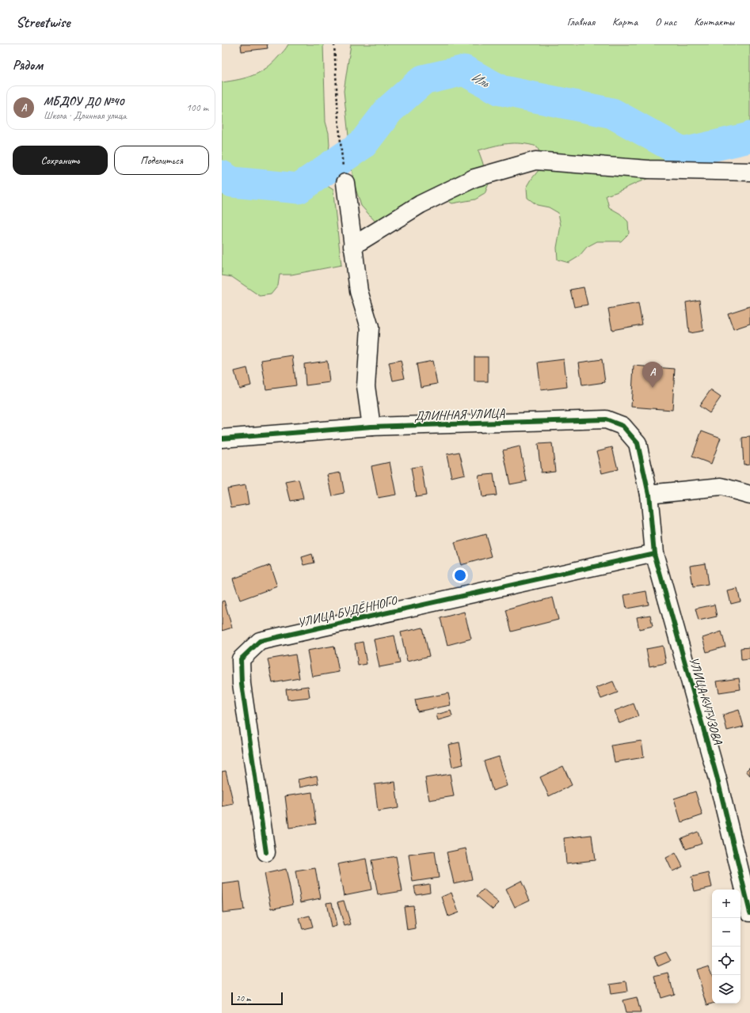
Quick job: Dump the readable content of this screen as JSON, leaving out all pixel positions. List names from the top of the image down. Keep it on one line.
{"streets":{"street":["ДЛИННАЯ УЛИЦА","УЛИЦА БУДЁННОГО","УЛИЦА КУТУЗОВА"]},"crossings":[["ДЛИННАЯ УЛИЦА","УЛИЦА КУТУЗОВА"],["УЛИЦА БУДЁННОГО","УЛИЦА КУТУЗОВА"]],"water":["Иль"],"scale_bar":"20 m","page":{"header":"Streetwise","nav":["Главная","Карта","О нас","Контакты"],"heading":"Рядом","list":[{"mark":"A","name":"МБДОУ ДО №40","note":"Школа · Длинная улица","value":"100 m"}],"buttons":["Сохранить","Поделиться"],"pins":"A","map_buttons":["+","−"],"scale":"20 m"}}
